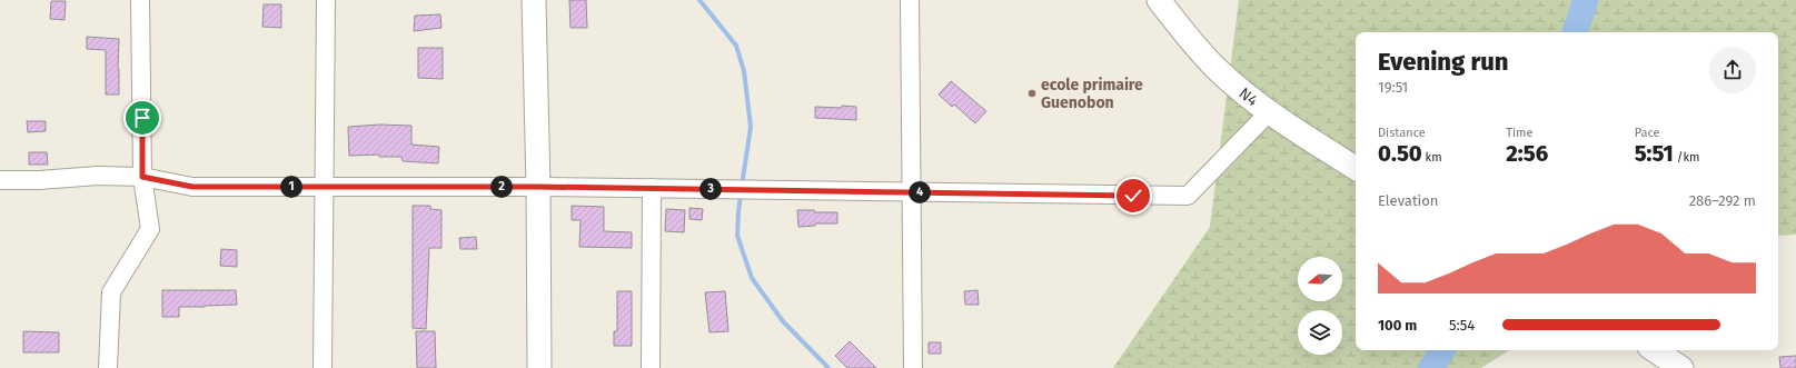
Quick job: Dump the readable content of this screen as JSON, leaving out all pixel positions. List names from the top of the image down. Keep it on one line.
{"streets":{"main road":["N4"]},"places":["ecole primaire Guenobon"],"north":"left","page":{"heading":["Evening run","19:51"],"stats":[["Distance","0.50 km"],["Time","2:56"],["Pace","5:51 /km"]],"pins":["1","2","3","4"],"chart":["Elevation","286–292 m"],"list":[{"name":"100 m","note":"5:54"}]}}
